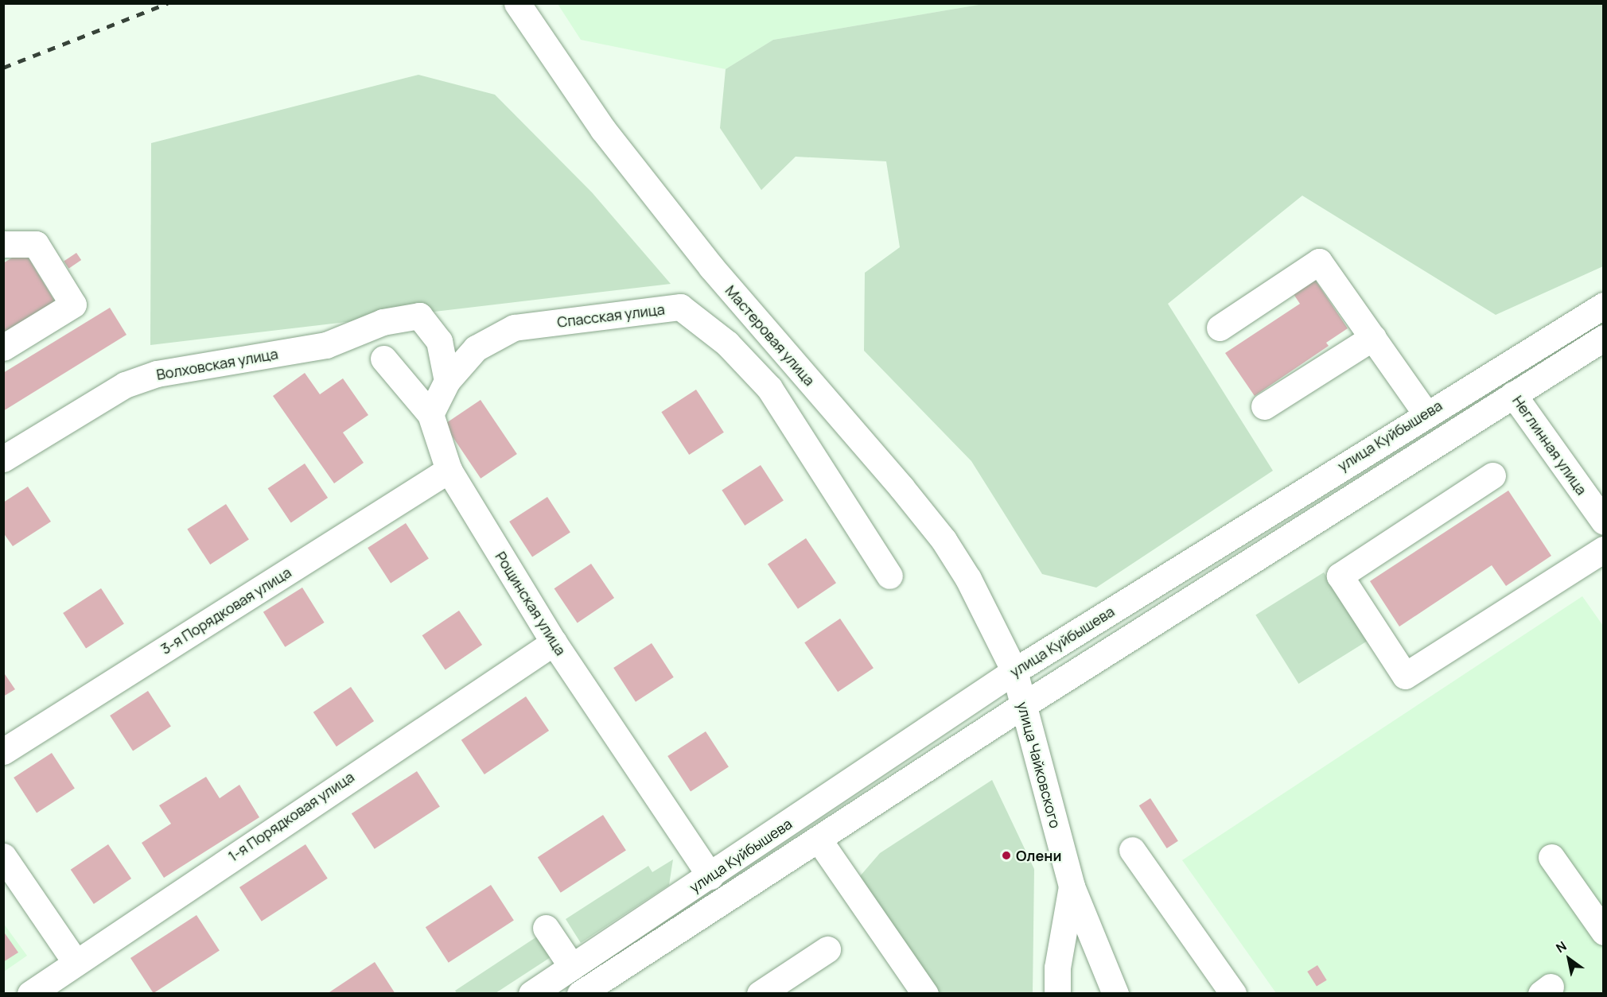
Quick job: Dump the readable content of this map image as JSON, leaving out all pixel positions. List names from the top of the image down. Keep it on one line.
{"streets":{"main road":["Спасская улица","Мастеровая улица","Волховская улица","улица Куйбышева","Неглинная улица","Рощинская улица","3-я Порядковая улица","улица Чайковского","1-я Порядковая улица"]},"crossings":[["Спасская улица","Волховская улица"],["Мастеровая улица","улица Куйбышева"],["Мастеровая улица","улица Чайковского"],["улица Куйбышева","Неглинная улица"],["улица Куйбышева","Рощинская улица"],["улица Куйбышева","улица Чайковского"],["Рощинская улица","3-я Порядковая улица"],["Рощинская улица","1-я Порядковая улица"]],"places":["Олени"],"north":"top left"}
